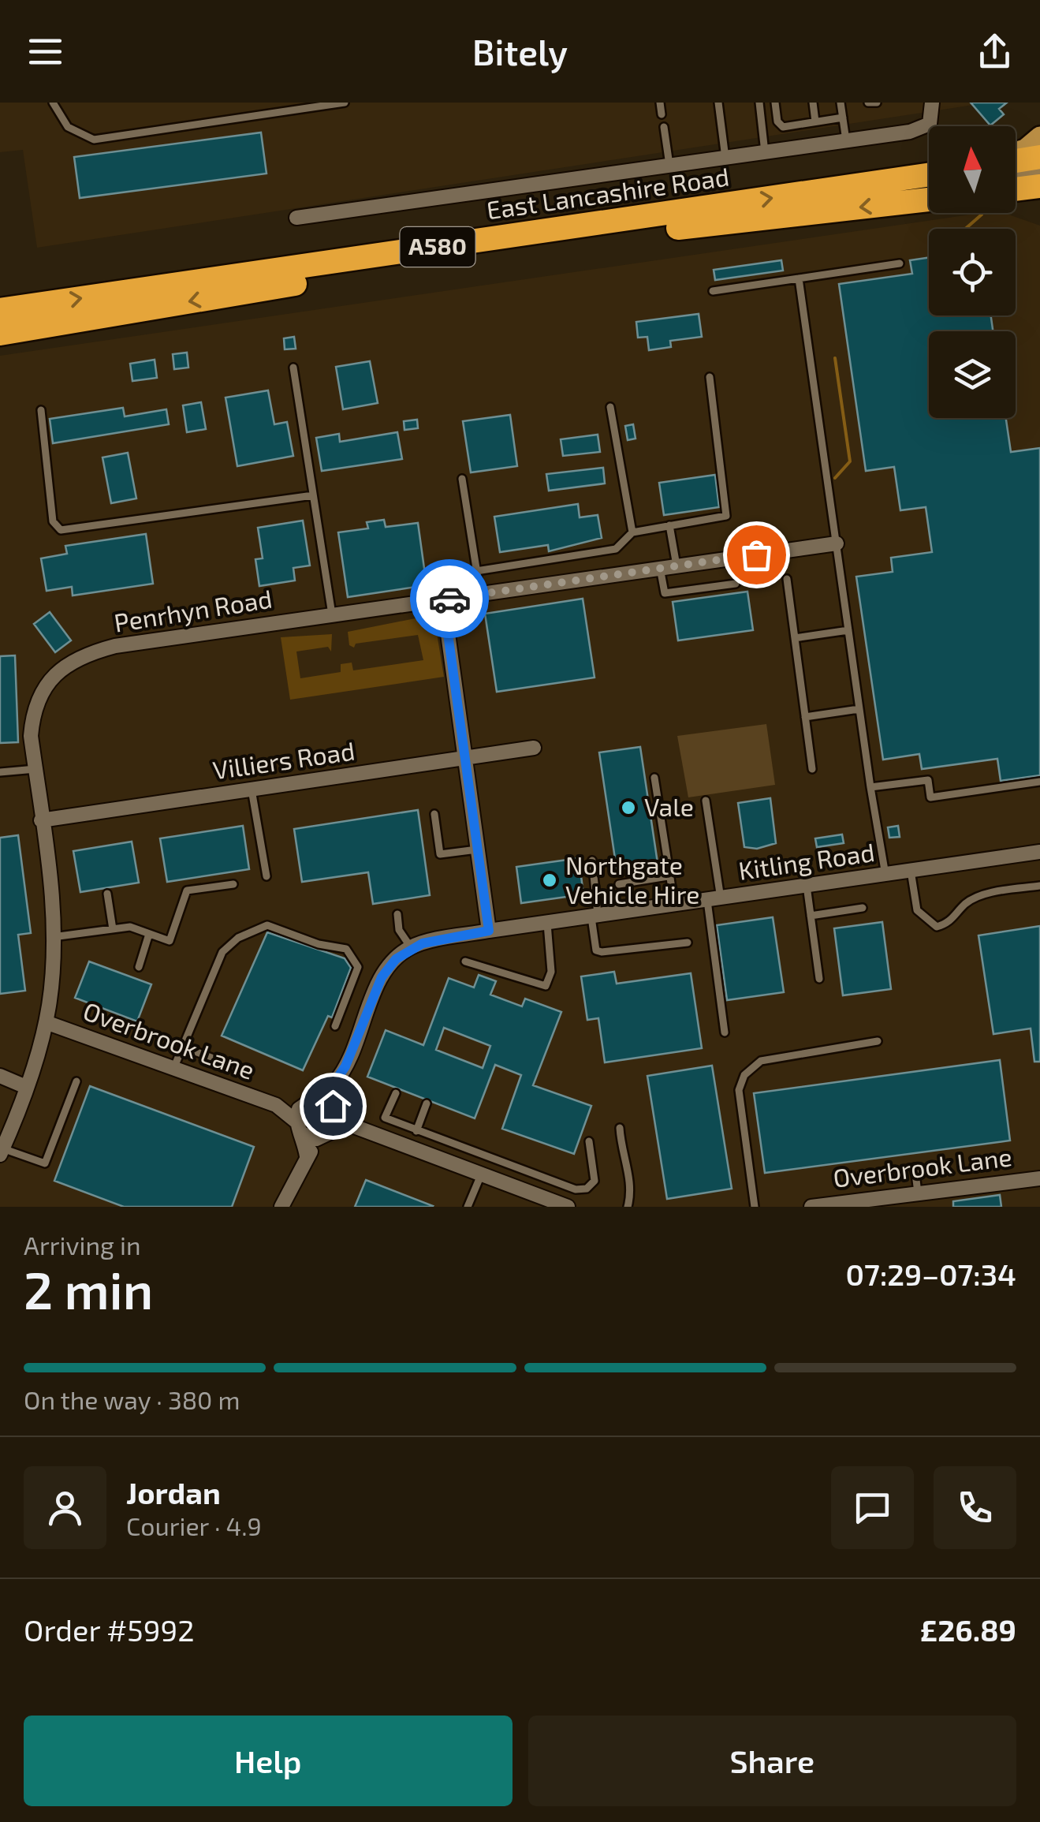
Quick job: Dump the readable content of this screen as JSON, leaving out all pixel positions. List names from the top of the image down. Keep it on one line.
{"streets":{"highway":["East Lancashire Road","A580"],"street":["Penrhyn Road","Villiers Road","Kitling Road","Overbrook Lane"]},"crossings":[["Penrhyn Road","Villiers Road"],["Penrhyn Road","Overbrook Lane"]],"places":["Vale","Northgate Vehicle Hire"],"north":"top","page":{"header":"Bitely","heading":["2 min","Arriving in","07:29–07:34"],"panel":["Jordan","Courier · 4.9","Order #5992","£26.89"],"bar":"On the way · 380 m","buttons":["Help","Share"]}}
